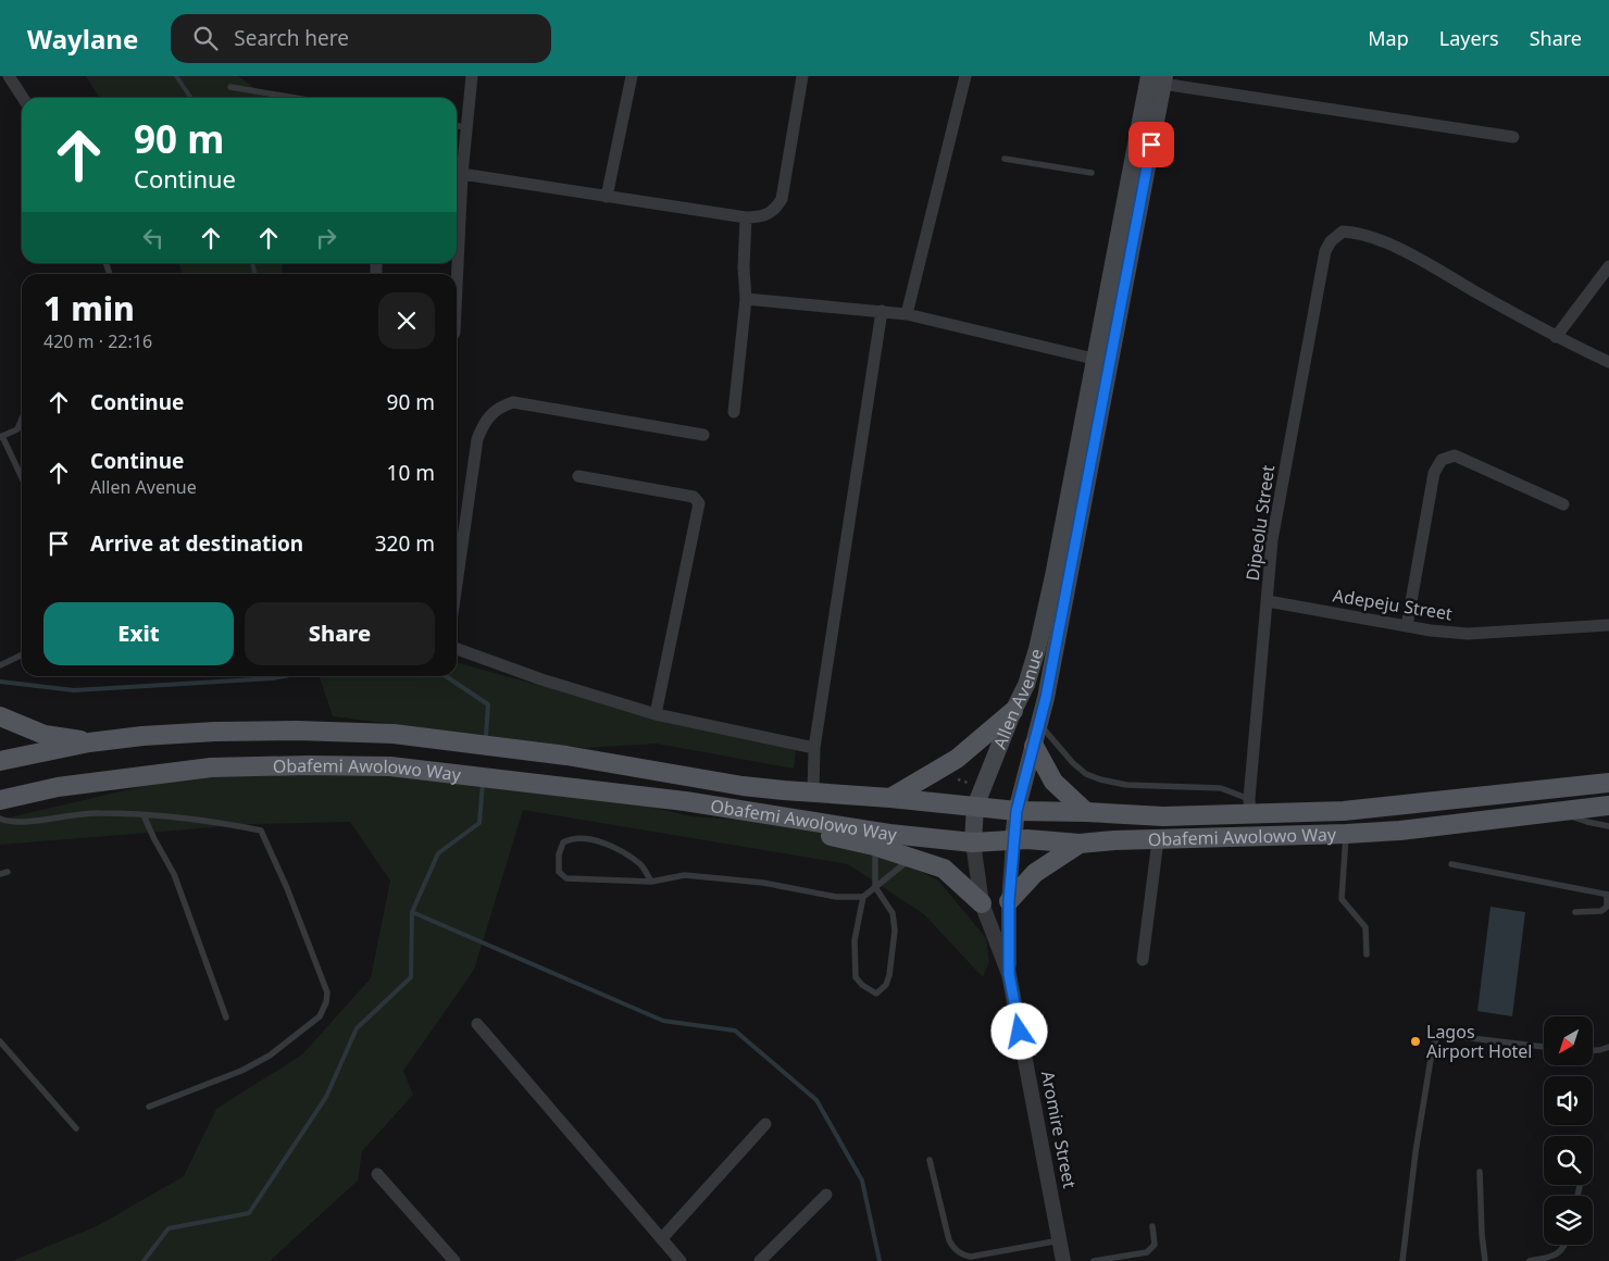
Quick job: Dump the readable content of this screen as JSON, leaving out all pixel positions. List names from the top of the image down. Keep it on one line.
{"streets":{"main road":["Allen Avenue","Obafemi Awolowo Way"],"street":["Dipeolu Street","Adepeju Street","Aromire Street"]},"crossings":[["Dipeolu Street","Adepeju Street"],["Dipeolu Street","Obafemi Awolowo Way"],["Allen Avenue","Obafemi Awolowo Way"],["Allen Avenue","Aromire Street"],["Obafemi Awolowo Way","Aromire Street"]],"places":["Lagos Airport Hotel"],"north":"bottom left","page":{"header":"Waylane","search":"Search here","nav":["Map","Layers","Share"],"turn":["90 m","Continue"],"heading":["1 min","420 m · 22:16"],"list":[{"name":"Continue","value":"90 m"},{"name":"Continue","note":"Allen Avenue","value":"10 m"},{"name":"Arrive at destination","value":"320 m"}],"buttons":["Exit","Share"]}}
